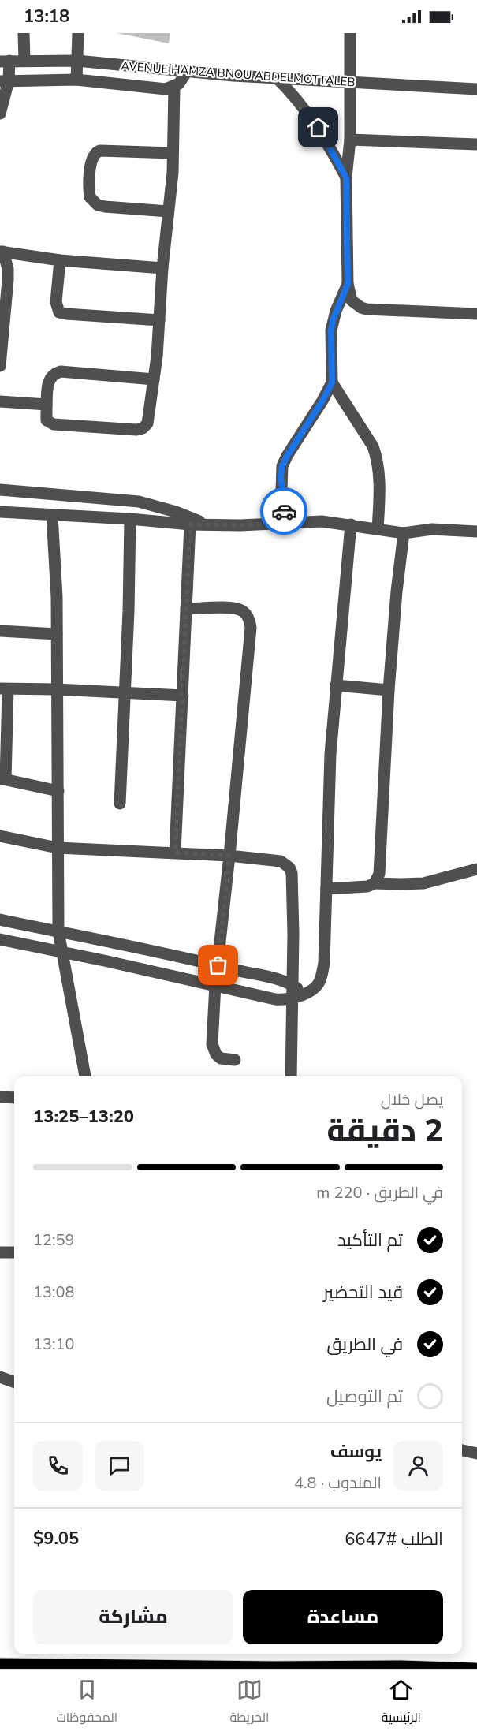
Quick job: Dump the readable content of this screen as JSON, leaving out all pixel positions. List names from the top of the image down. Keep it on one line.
{"streets":{"street":["AVENUE HAMZA BNOU ABDELMOTTALEB"]},"page":{"status":"13:18","heading":["2 دقيقة","يصل خلال","13:20–13:25"],"panel":["يوسف","المندوب · 4.8","الطلب #6647","$9.05"],"bar":"في الطريق · 220 m","list":[["تم التأكيد","12:59"],["قيد التحضير","13:08"],["في الطريق","13:10"],"تم التوصيل"],"buttons":["مساعدة","مشاركة"],"tabs":["الرئيسية","الخريطة","المحفوظات"]}}
